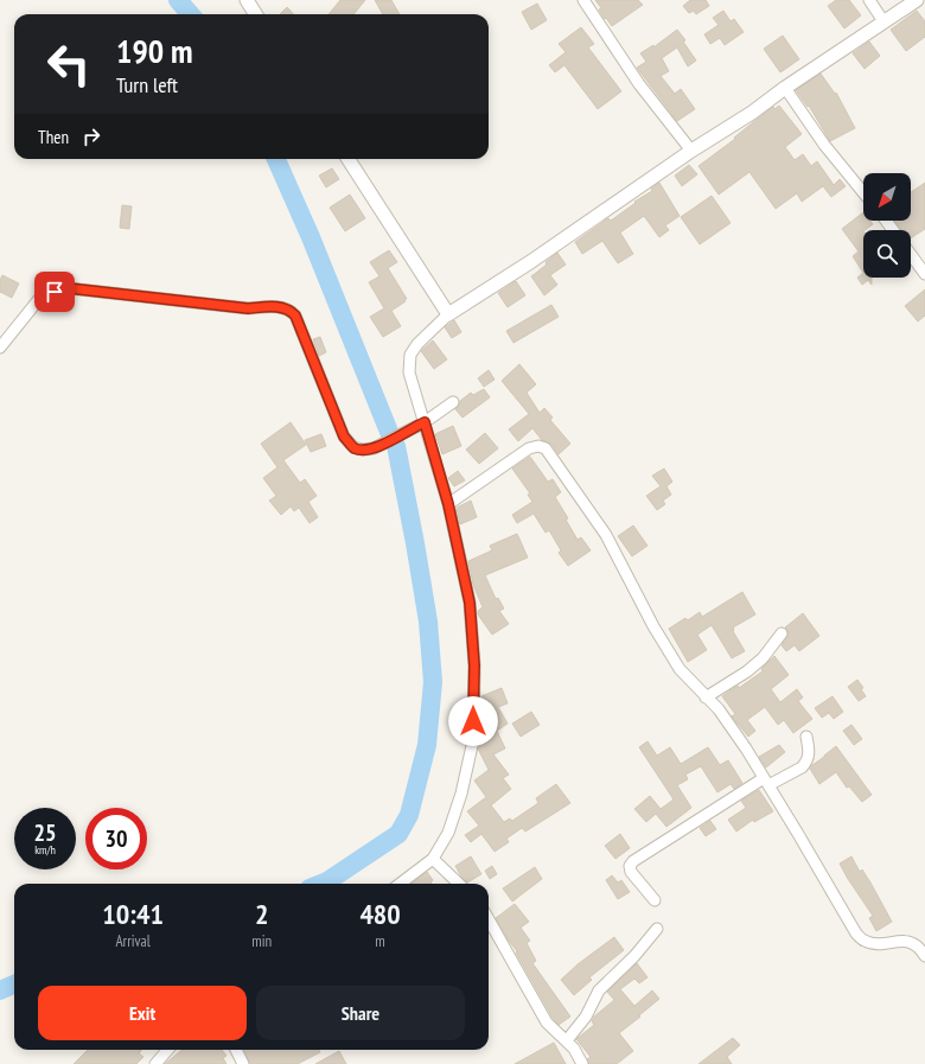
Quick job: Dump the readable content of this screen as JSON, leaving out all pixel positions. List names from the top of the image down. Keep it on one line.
{"north":"bottom left","page":{"turn":["190 m","Turn left"],"then":"Then","speed":"25 km/h","limit":"30","eta":["10:41","Arrival","2","min","480","m"],"buttons":["Exit","Share"]}}
